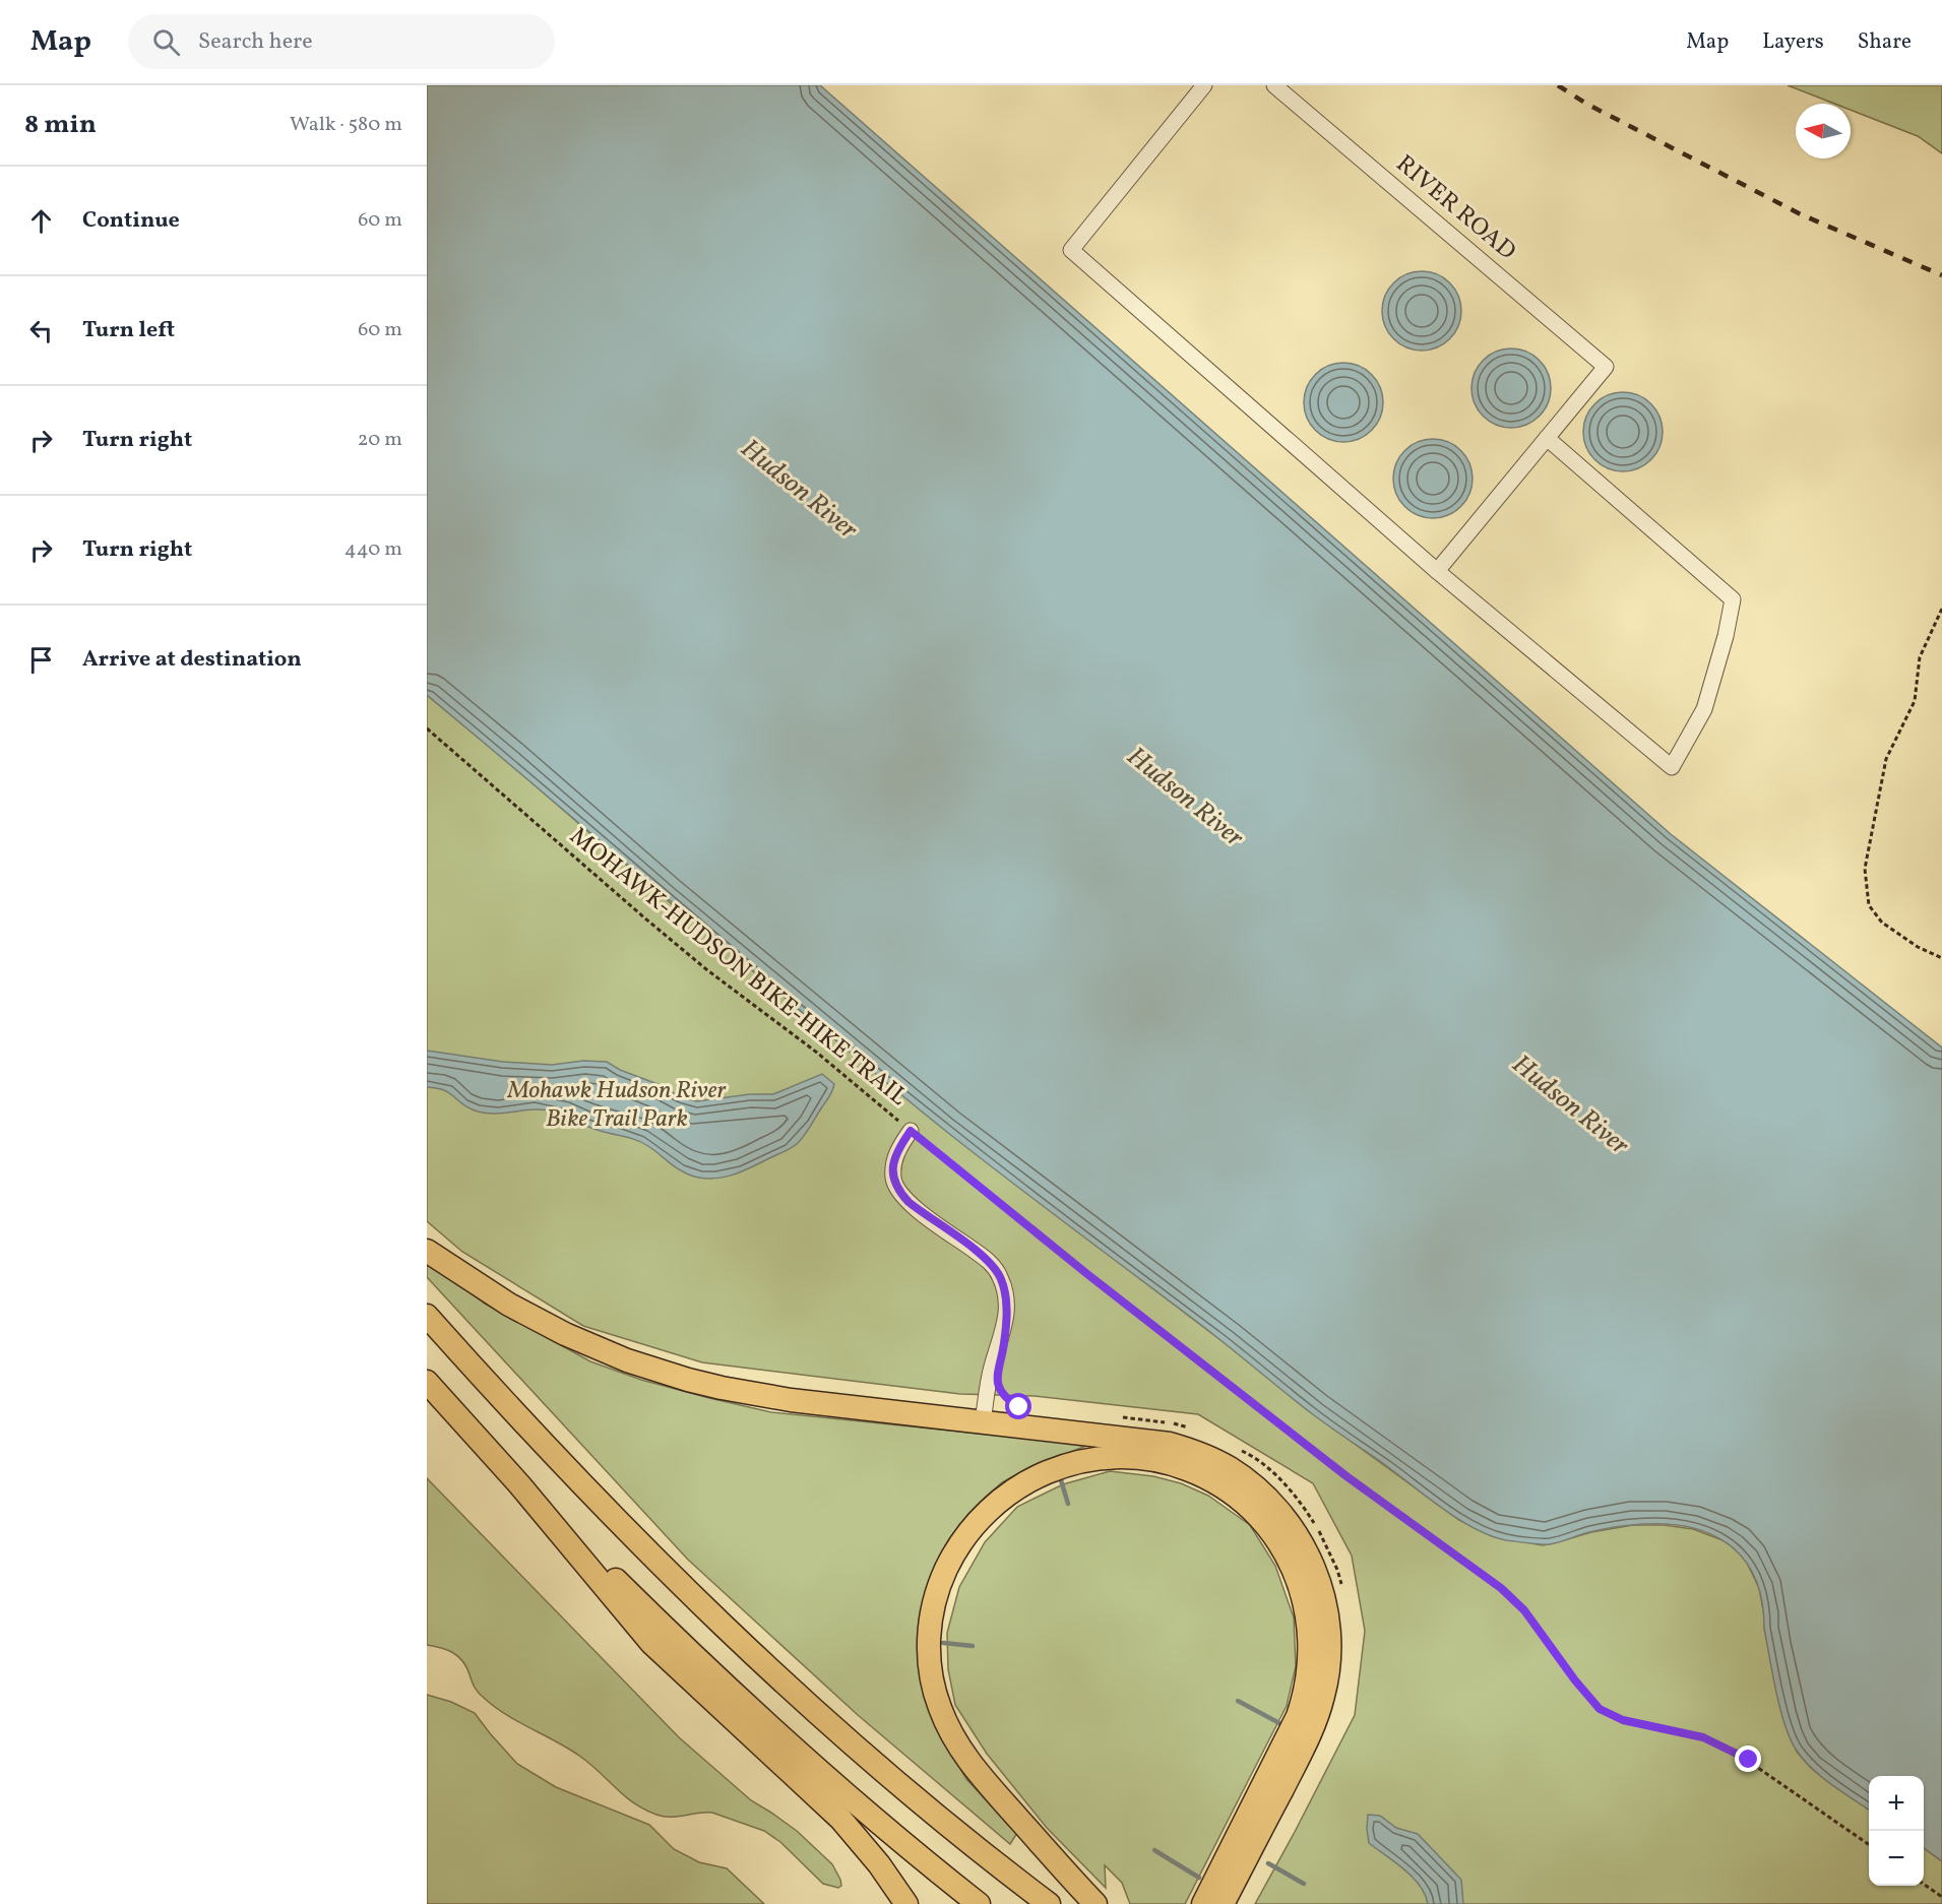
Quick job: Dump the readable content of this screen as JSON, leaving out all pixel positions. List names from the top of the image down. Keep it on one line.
{"streets":{"street":["RIVER ROAD"],"path":["MOHAWK-HUDSON BIKE-HIKE TRAIL"]},"water":["Hudson River"],"parks":["Mohawk Hudson River Bike Trail Park"],"north":"left","page":{"header":"Map","search":"Search here","nav":["Map","Layers","Share"],"heading":["8 min","Walk · 580 m"],"list":[["Continue","60 m"],["Turn left","60 m"],["Turn right","20 m"],["Turn right","440 m"],"Arrive at destination"],"map_buttons":["+","−"]}}
